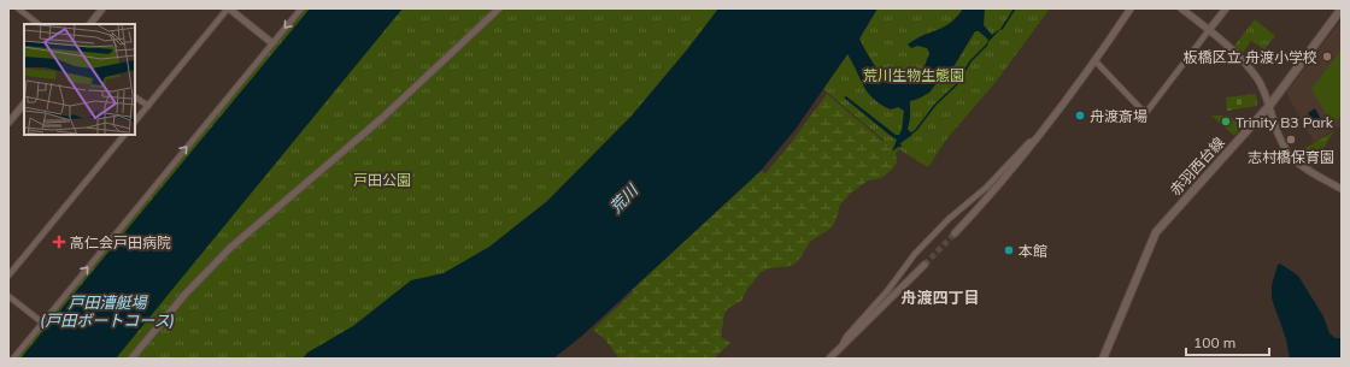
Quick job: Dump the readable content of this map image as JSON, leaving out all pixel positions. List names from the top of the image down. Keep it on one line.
{"streets":{"main road":["赤羽西台線"]},"districts":["舟渡四丁目"],"water":["荒川","戸田漕艇場 (戸田ボートコース)"],"parks":["荒川生物生態園","戸田公園"],"places":{"other":["板橋区立 舟渡小学校","舟渡斎場","Trinity B3 Park","志村橋保育園","本館"],"health":["高仁会戸田病院"]},"scale_bar":"100 m"}
